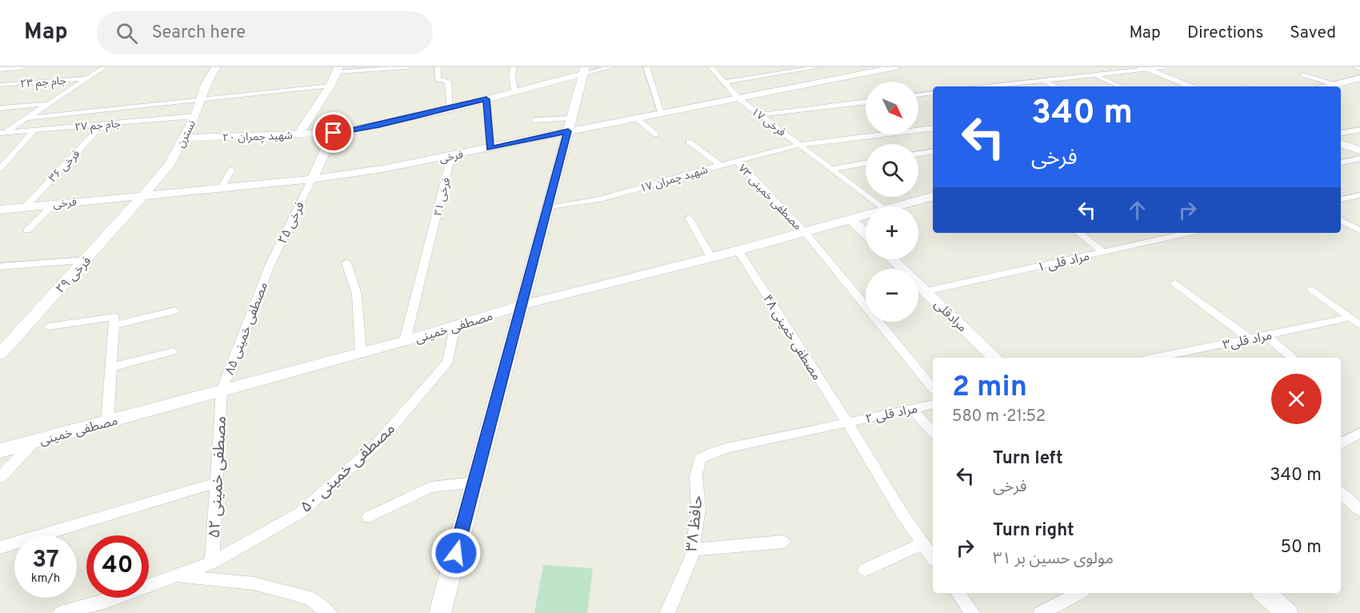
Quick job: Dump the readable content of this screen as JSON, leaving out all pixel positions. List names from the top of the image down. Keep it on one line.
{"streets":{"street":["جام جم ۲۳","فرخی ۱۷","جام جم ۲۷","نسترن","شهید چمران ۲۰","فرخی","فرخی ۳۶","شهید چمران ۱۷","فرخی ۲۱","مصطفی خمینی ۷۳","فرخی ۲۵","مراد قلی ۱","فرخی ۲۹","مرادقلی","مصطفی خمینی","مصطفی خمینی ۸۵","مصطفی خمینی ۴۸","مراد قلی۳","مراد قلی ۲","مصطفی خمینی ۵۰","مصطفی خمینی ۵۲","حافظ ۳۸"]},"crossings":[["فرخی ۱۷","فرخی"],["فرخی ۱۷","شهید چمران ۱۷"],["جام جم ۲۷","نسترن"],["جام جم ۲۷","فرخی ۳۶"],["نسترن","شهید چمران ۲۰"],["نسترن","فرخی"],["نسترن","فرخی ۲۹"],["فرخی","فرخی ۳۶"],["فرخی","فرخی ۲۱"],["فرخی","فرخی ۲۵"],["فرخی","فرخی ۲۹"],["شهید چمران ۱۷","مصطفی خمینی ۷۳"],["فرخی ۲۱","مصطفی خمینی"],["مصطفی خمینی ۷۳","مصطفی خمینی"],["فرخی ۲۵","مصطفی خمینی ۸۵"],["مراد قلی ۱","مرادقلی"],["مصطفی خمینی","مصطفی خمینی ۸۵"],["مصطفی خمینی","مصطفی خمینی ۴۸"],["مصطفی خمینی","مصطفی خمینی ۵۰"],["مصطفی خمینی","مصطفی خمینی ۵۲"],["مصطفی خمینی ۸۵","مصطفی خمینی ۵۲"],["مصطفی خمینی ۴۸","مراد قلی ۲"],["مراد قلی ۲","حافظ ۳۸"],["مصطفی خمینی ۵۰","مصطفی خمینی ۵۲"]],"north":"bottom right","page":{"header":"Map","search":"Search here","nav":["Map","Directions","Saved"],"map_buttons":["+","−"],"turn":["340 m","فرخی"],"heading":["2 min","580 m · 21:52"],"list":[{"name":"Turn left","note":"فرخی","value":"340 m"},{"name":"Turn right","note":"مولوی حسین بر ۳۱","value":"50 m"}],"speed":"37 km/h","limit":"40"}}
